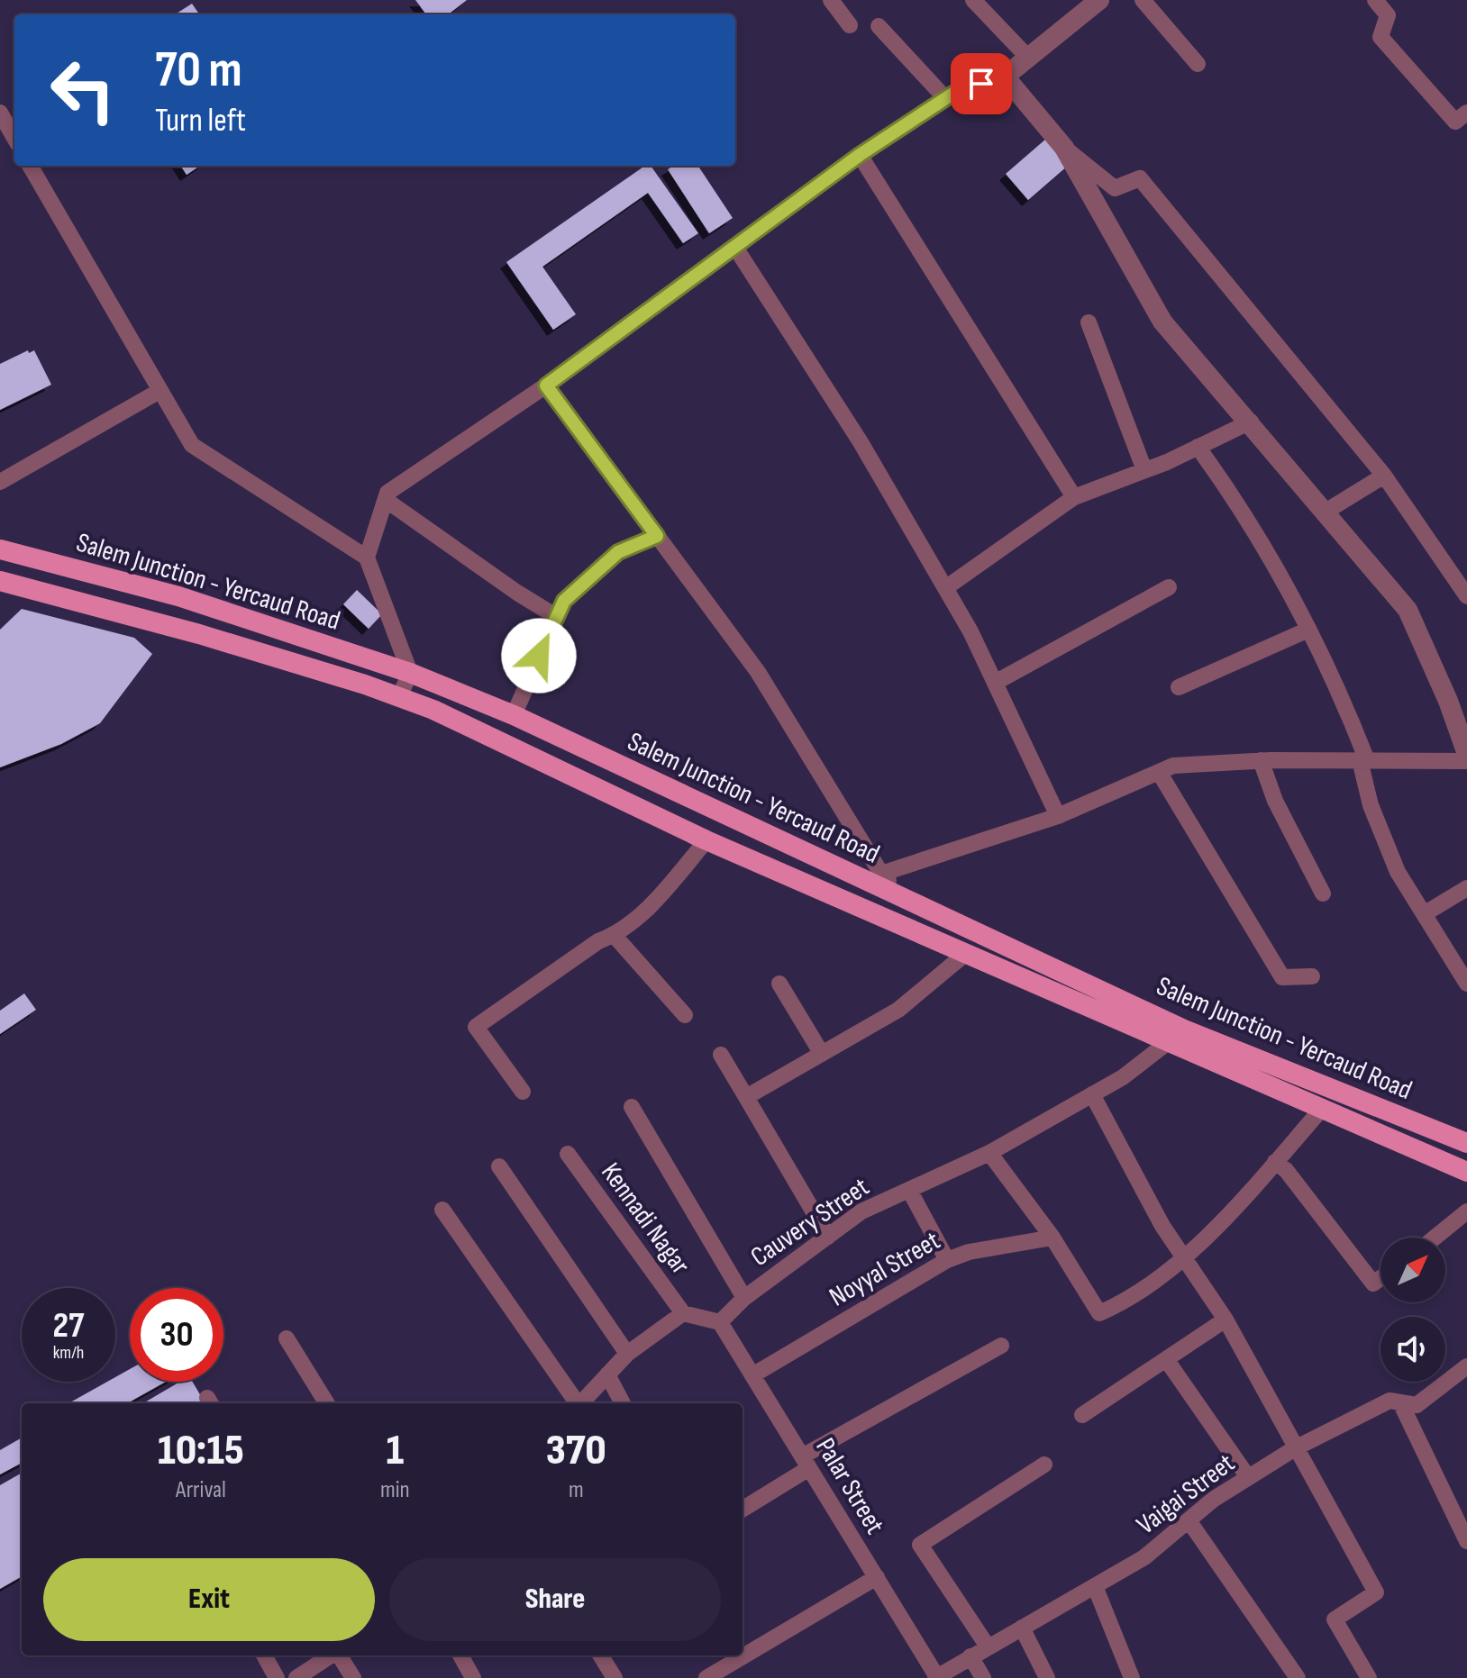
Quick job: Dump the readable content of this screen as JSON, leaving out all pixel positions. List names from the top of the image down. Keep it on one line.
{"streets":{"main road":["Salem Junction - Yercaud Road"],"street":["Kennadi Nagar","Cauvery Street","Noyyal Street","Palar Street","Vaigai Street"]},"crossings":[["Cauvery Street","Palar Street"],["Noyyal Street","Palar Street"],["Palar Street","Vaigai Street"]],"north":"top right","page":{"turn":["70 m","Turn left"],"speed":"27 km/h","limit":"30","eta":["10:15","Arrival","1","min","370","m"],"buttons":["Exit","Share"]}}
